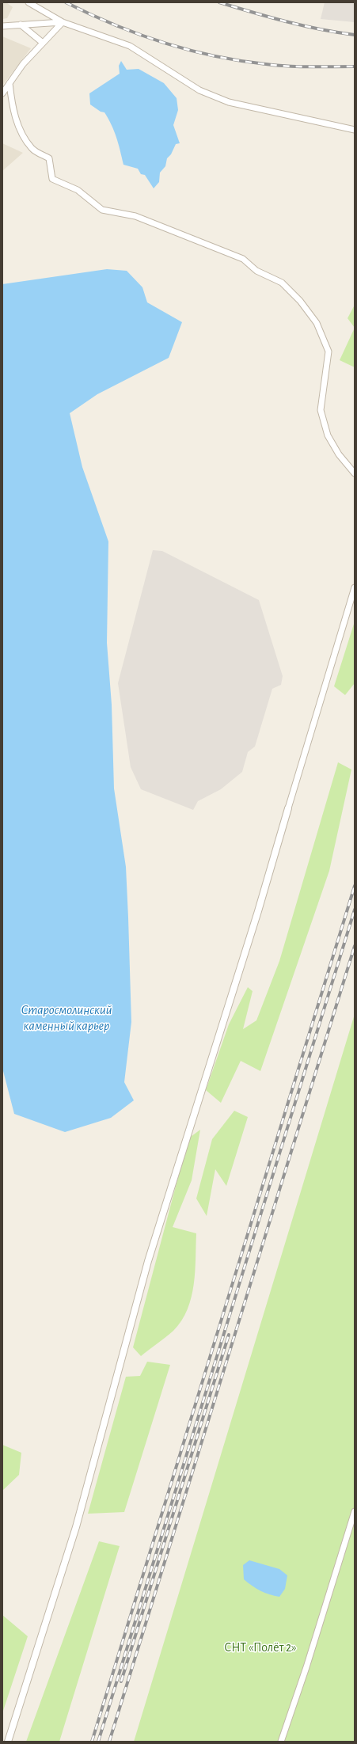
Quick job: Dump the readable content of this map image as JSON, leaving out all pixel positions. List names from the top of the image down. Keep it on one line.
{"water":["Старосмолинский каменный карьер"],"parks":["СНТ «Полёт 2»"]}
